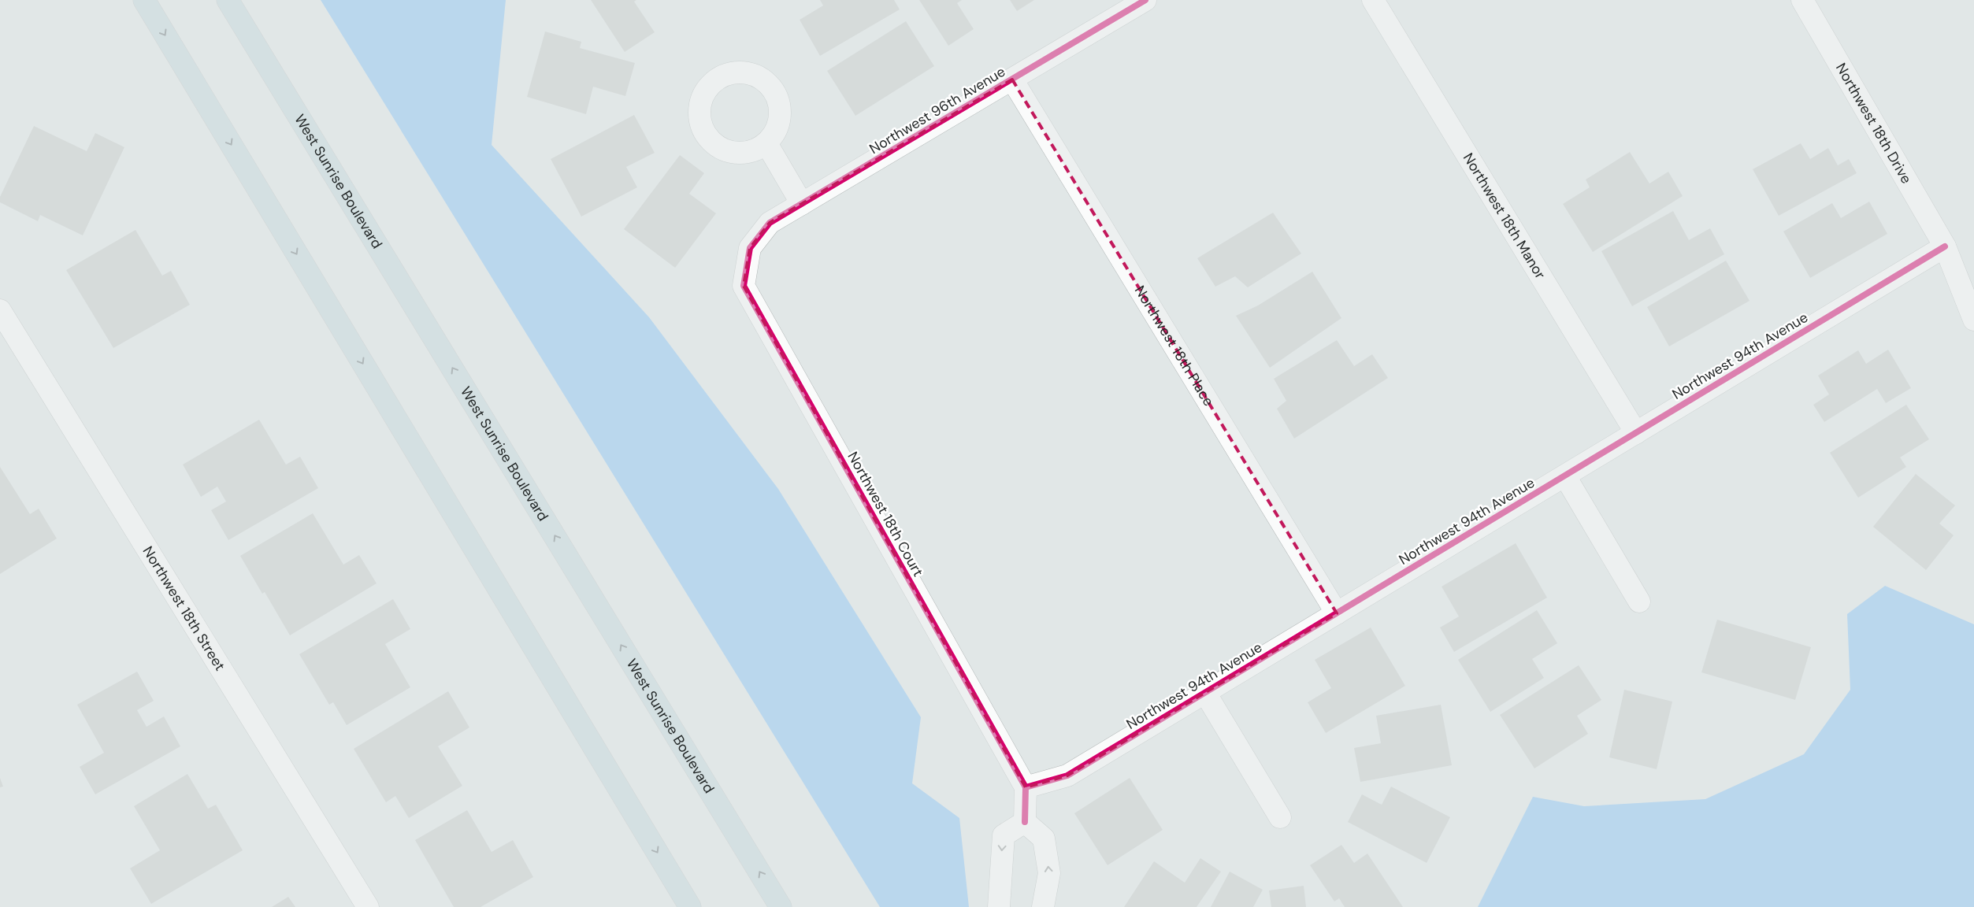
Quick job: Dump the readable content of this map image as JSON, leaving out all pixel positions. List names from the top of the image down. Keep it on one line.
{"streets":{"highway":["West Sunrise Boulevard"],"street":["Northwest 96th Avenue","Northwest 18th Drive","Northwest 18th Manor","Northwest 18th Place","Northwest 94th Avenue","Northwest 18th Court","Northwest 18th Street"]},"crossings":[["Northwest 96th Avenue","Northwest 18th Place"],["Northwest 96th Avenue","Northwest 18th Court"],["Northwest 18th Drive","Northwest 94th Avenue"],["Northwest 18th Manor","Northwest 94th Avenue"],["Northwest 18th Place","Northwest 94th Avenue"],["Northwest 94th Avenue","Northwest 18th Court"]]}
